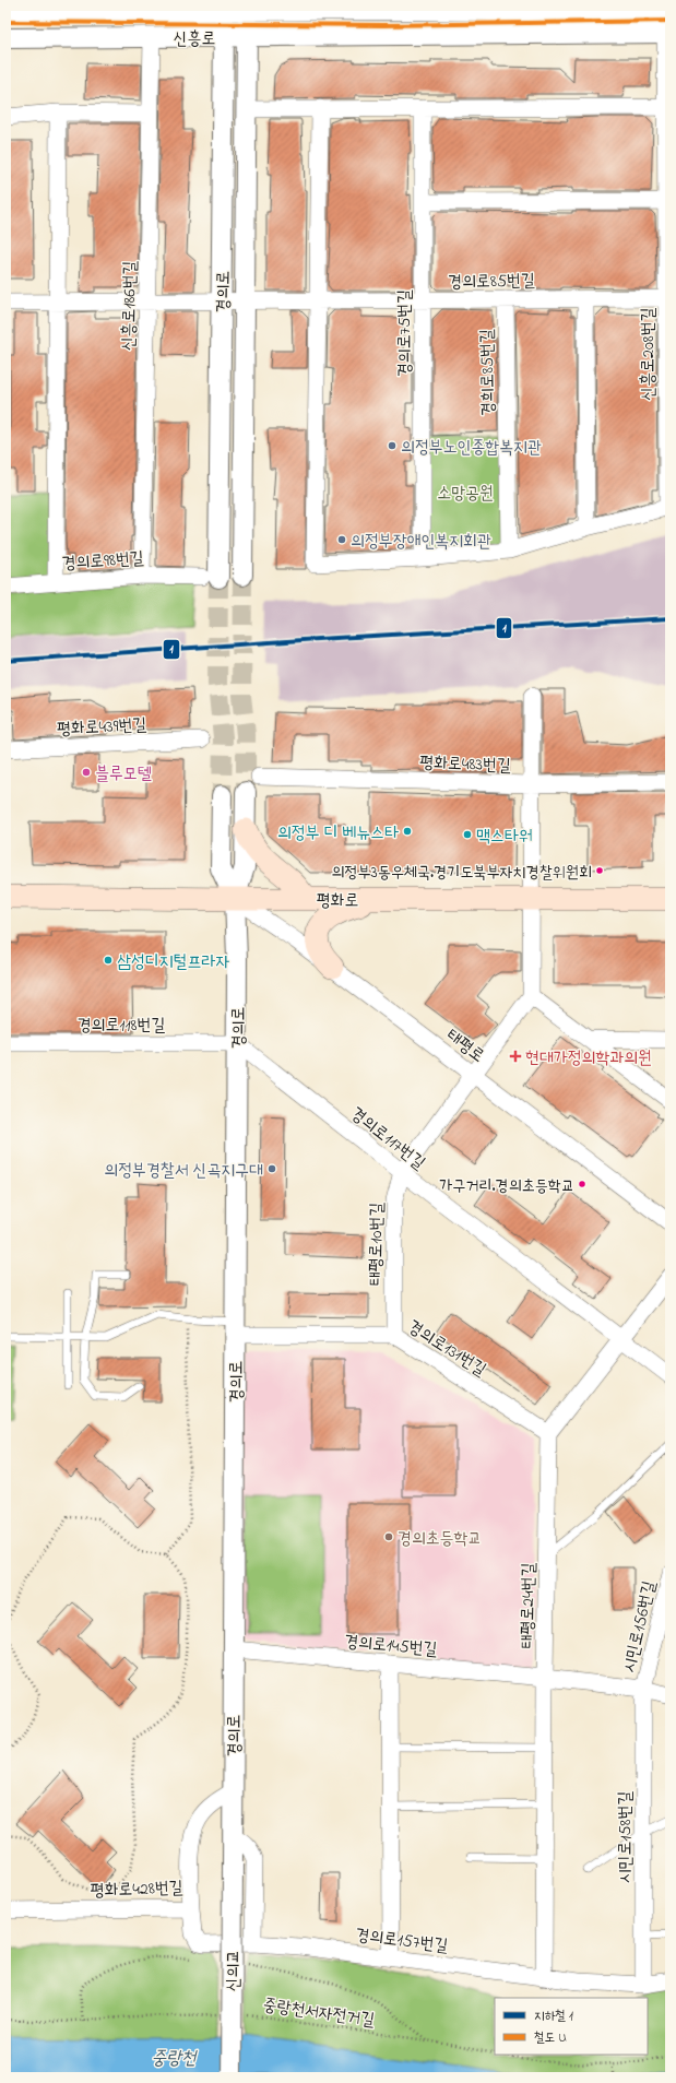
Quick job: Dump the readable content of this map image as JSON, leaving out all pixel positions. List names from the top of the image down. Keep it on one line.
{"streets":{"main road":["평화로"],"street":["신흥로","경의로85번길","경의로","신흥로186번길","경의로75번길","신흥로208번길","경희로85번길","경의로98번길","평화로439번길","평화로483번길","경의로118번길","태평로","경의로117번길","태평로10번길","경의로131번길","태평로24번길","시민로156번길","경의로145번길","시민로158번길","평화로428번길","경의로157번길","신의교"],"path":["중랑천서자전거길"]},"crossings":[["신흥로","경의로"],["신흥로","신흥로186번길"],["신흥로","신흥로208번길"],["경의로85번길","경의로"],["경의로85번길","신흥로186번길"],["경의로85번길","경의로75번길"],["경의로85번길","신흥로208번길"],["경의로85번길","경희로85번길"],["경의로","경의로98번길"],["경의로","평화로"],["경의로","경의로118번길"],["경의로","태평로"],["경의로","경의로117번길"],["경의로","경의로131번길"],["경의로","경의로145번길"],["경의로","평화로428번길"],["경의로","신의교"],["신흥로186번길","경의로98번길"],["평화로","태평로"],["경의로118번길","경의로117번길"],["태평로","태평로10번길"],["경의로117번길","태평로10번길"],["태평로10번길","경의로131번길"],["경의로131번길","태평로24번길"],["태평로24번길","경의로145번길"],["태평로24번길","경의로157번길"],["시민로156번길","시민로158번길"],["시민로158번길","경의로157번길"],["평화로428번길","경의로157번길"]],"water":["중랑천"],"parks":["소망공원"],"places":{"other":["의정부노인종합복지관","의정부장애인복지회관","블루모텔","의정부 디 베뉴스타","맥스타워","의정부3동우체국.경기도북부자치경찰위원회","삼성디지털프라자","의정부경찰서 신곡지구대","가구거리.경의초등학교","경의초등학교"],"health":["현대가정의학과의원"]},"lines":["rail line U","metro line 1"],"legend":["지하철 1","철도 U"]}
